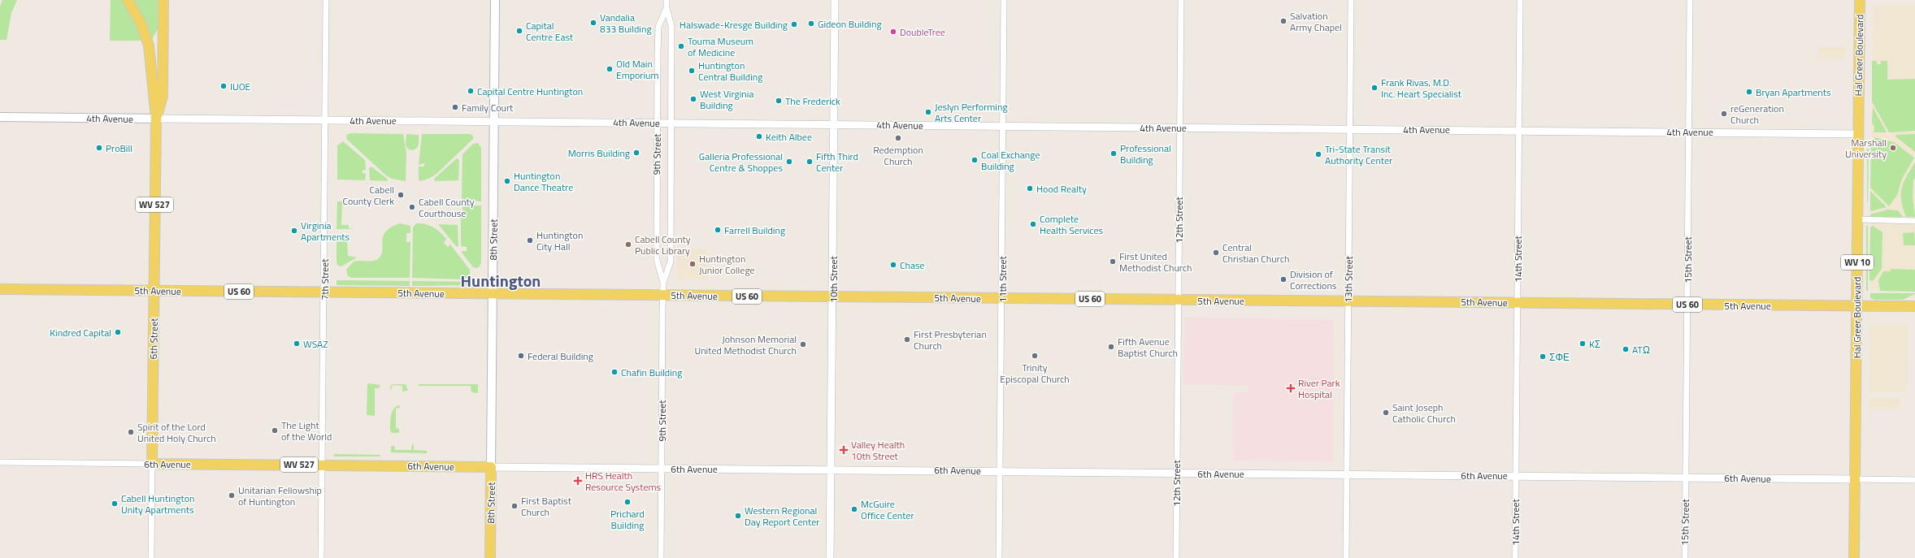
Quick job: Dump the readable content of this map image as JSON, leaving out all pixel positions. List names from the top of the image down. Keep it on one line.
{"streets":{"main road":["Hal Greer Boulevard","4th Avenue","WV 527","8th Street","WV 10","5th Avenue","US 60","6th Street","6th Avenue"],"street":["9th Street","12th Street","14th Street","15th Street","7th Street","10th Street","11th Street","13th Street"]},"crossings":[["Hal Greer Boulevard","4th Avenue"],["Hal Greer Boulevard","5th Avenue"],["Hal Greer Boulevard","6th Avenue"],["4th Avenue","9th Street"],["4th Avenue","WV 527"],["4th Avenue","12th Street"],["4th Avenue","8th Street"],["4th Avenue","14th Street"],["4th Avenue","15th Street"],["4th Avenue","7th Street"],["4th Avenue","10th Street"],["4th Avenue","11th Street"],["4th Avenue","13th Street"],["4th Avenue","6th Street"],["9th Street","5th Avenue"],["9th Street","6th Avenue"],["WV 527","6th Street"],["12th Street","5th Avenue"],["12th Street","6th Avenue"],["8th Street","5th Avenue"],["8th Street","6th Avenue"],["14th Street","5th Avenue"],["14th Street","6th Avenue"],["15th Street","5th Avenue"],["15th Street","6th Avenue"],["7th Street","5th Avenue"],["7th Street","6th Avenue"],["10th Street","5th Avenue"],["10th Street","6th Avenue"],["11th Street","5th Avenue"],["11th Street","6th Avenue"],["13th Street","5th Avenue"],["13th Street","6th Avenue"],["5th Avenue","6th Street"],["6th Street","6th Avenue"]],"districts":["Huntington"],"places":{"other":["Salvation Army Chapel","Vandalia 833 Building","Gideon Building","Halswade-Kresge Building","Capital Centre East","DoubleTree","Touma Museum of Medicine","Old Main Emporium","Huntington Central Building","IUOE","Frank Rivas, M.D. Inc. Heart Specialist","Capital Centre Huntington","Bryan Apartments","West Virginia Building","The Frederick","Family Court","Jeslyn Performing Arts Center","reGeneration Church","Keith Albee","Redemption Church","ProBill","Marshall University","Morris Building","Professional Building","Tri-State Transit Authority Center","Coal Exchange Building","Galleria Professional Centre & Shoppes","Fifth Third Center","Huntington Dance Theatre","Hood Realty","Cabell County Clerk","Cabell County Courthouse","Complete Health Services","Farrell Building","Virginia Apartments","Huntington City Hall","Cabell County Public Library","Central Christian Church","First United Methodist Church","Huntington Junior College","Chase","Division of Corrections","Kindred Capital","First Presbyterian Church","WSAZ","KΣ","Johnson Memorial United Methodist Church","Fifth Avenue Baptist Church","ATΩ","Federal Building","Trinity Episcopal Church","ΣΦΕ","Chafin Building","Saint Joseph Catholic Church","The Light of the World","Spirit of the Lord United Holy Church","Unitarian Fellowship of Huntington","Prichard Building","Cabell Huntington Unity Apartments","First Baptist Church","McGuire Office Center","Western Regional Day Report Center"],"health":["River Park Hospital","Valley Health 10th Street","HRS Health Resource Systems"]}}
